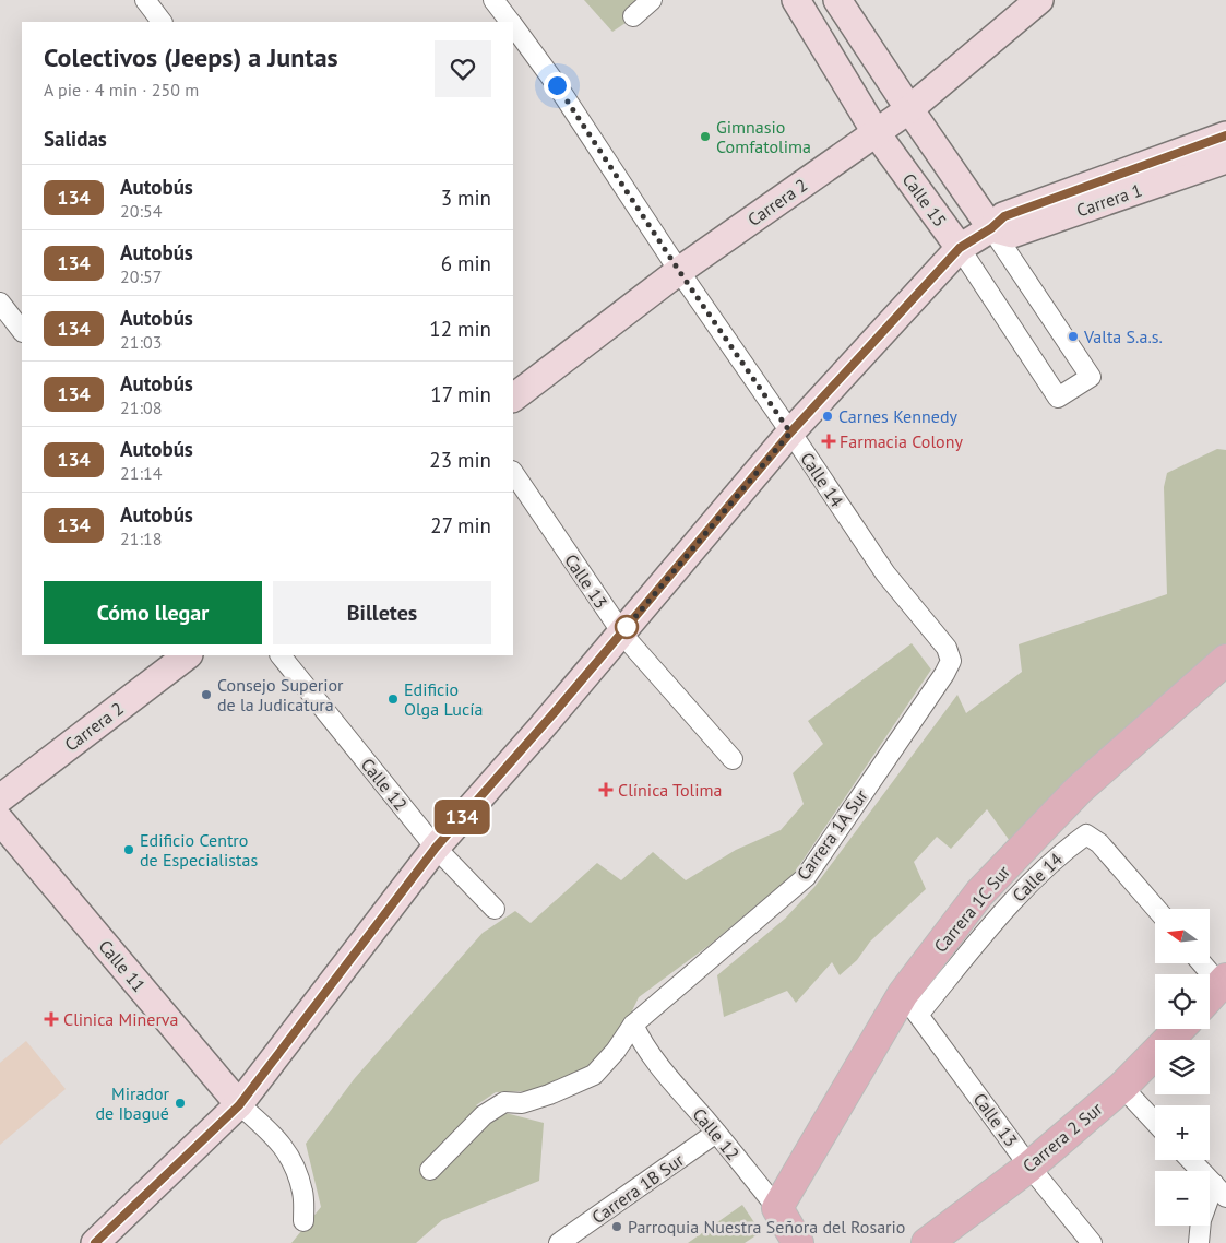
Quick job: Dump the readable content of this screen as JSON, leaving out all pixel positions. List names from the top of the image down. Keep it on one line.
{"streets":{"main road":["Calle 15","Carrera 1","Carrera 2","Calle 12","Carrera 1C Sur","Calle 11","Carrera 2 Sur"],"street":["Calle 14","Calle 13","Carrera 1A Sur","Carrera 1B Sur"]},"crossings":[["Calle 15","Carrera 1"],["Calle 15","Carrera 2"],["Carrera 1","Calle 14"],["Carrera 1","Calle 13"],["Carrera 1","Calle 12"],["Carrera 1","Calle 11"],["Carrera 2","Calle 14"],["Calle 14","Calle 13"],["Calle 14","Carrera 1A Sur"],["Calle 14","Carrera 1C Sur"],["Calle 13","Carrera 1C Sur"],["Calle 13","Carrera 2 Sur"],["Calle 12","Carrera 1A Sur"],["Calle 12","Carrera 1C Sur"],["Calle 12","Carrera 1B Sur"]],"places":{"other":["Gimnasio Comfatolima","Valta S.a.s.","Carnes Kennedy","Consejo Superior de la Judicatura","Edificio Olga Lucía","Edificio Centro de Especialistas","Mirador de Ibagué","Parroquia Nuestra Señora del Rosario"],"health":["Farmacia Colony","Clínica Tolima","Clinica Minerva"]},"lines":["bus line 134"],"north":"left","page":{"on_map":"134","heading":[["Colectivos (Jeeps) a Juntas","A pie · 4 min · 250 m"],"Salidas"],"list":[{"mark":"134","name":"Autobús","note":"20:54","value":"3 min"},{"mark":"134","name":"Autobús","note":"20:57","value":"6 min"},{"mark":"134","name":"Autobús","note":"21:03","value":"12 min"},{"mark":"134","name":"Autobús","note":"21:08","value":"17 min"},{"mark":"134","name":"Autobús","note":"21:14","value":"23 min"},{"mark":"134","name":"Autobús","note":"21:18","value":"27 min"}],"buttons":["Cómo llegar","Billetes"],"map_buttons":["+","−"]}}
